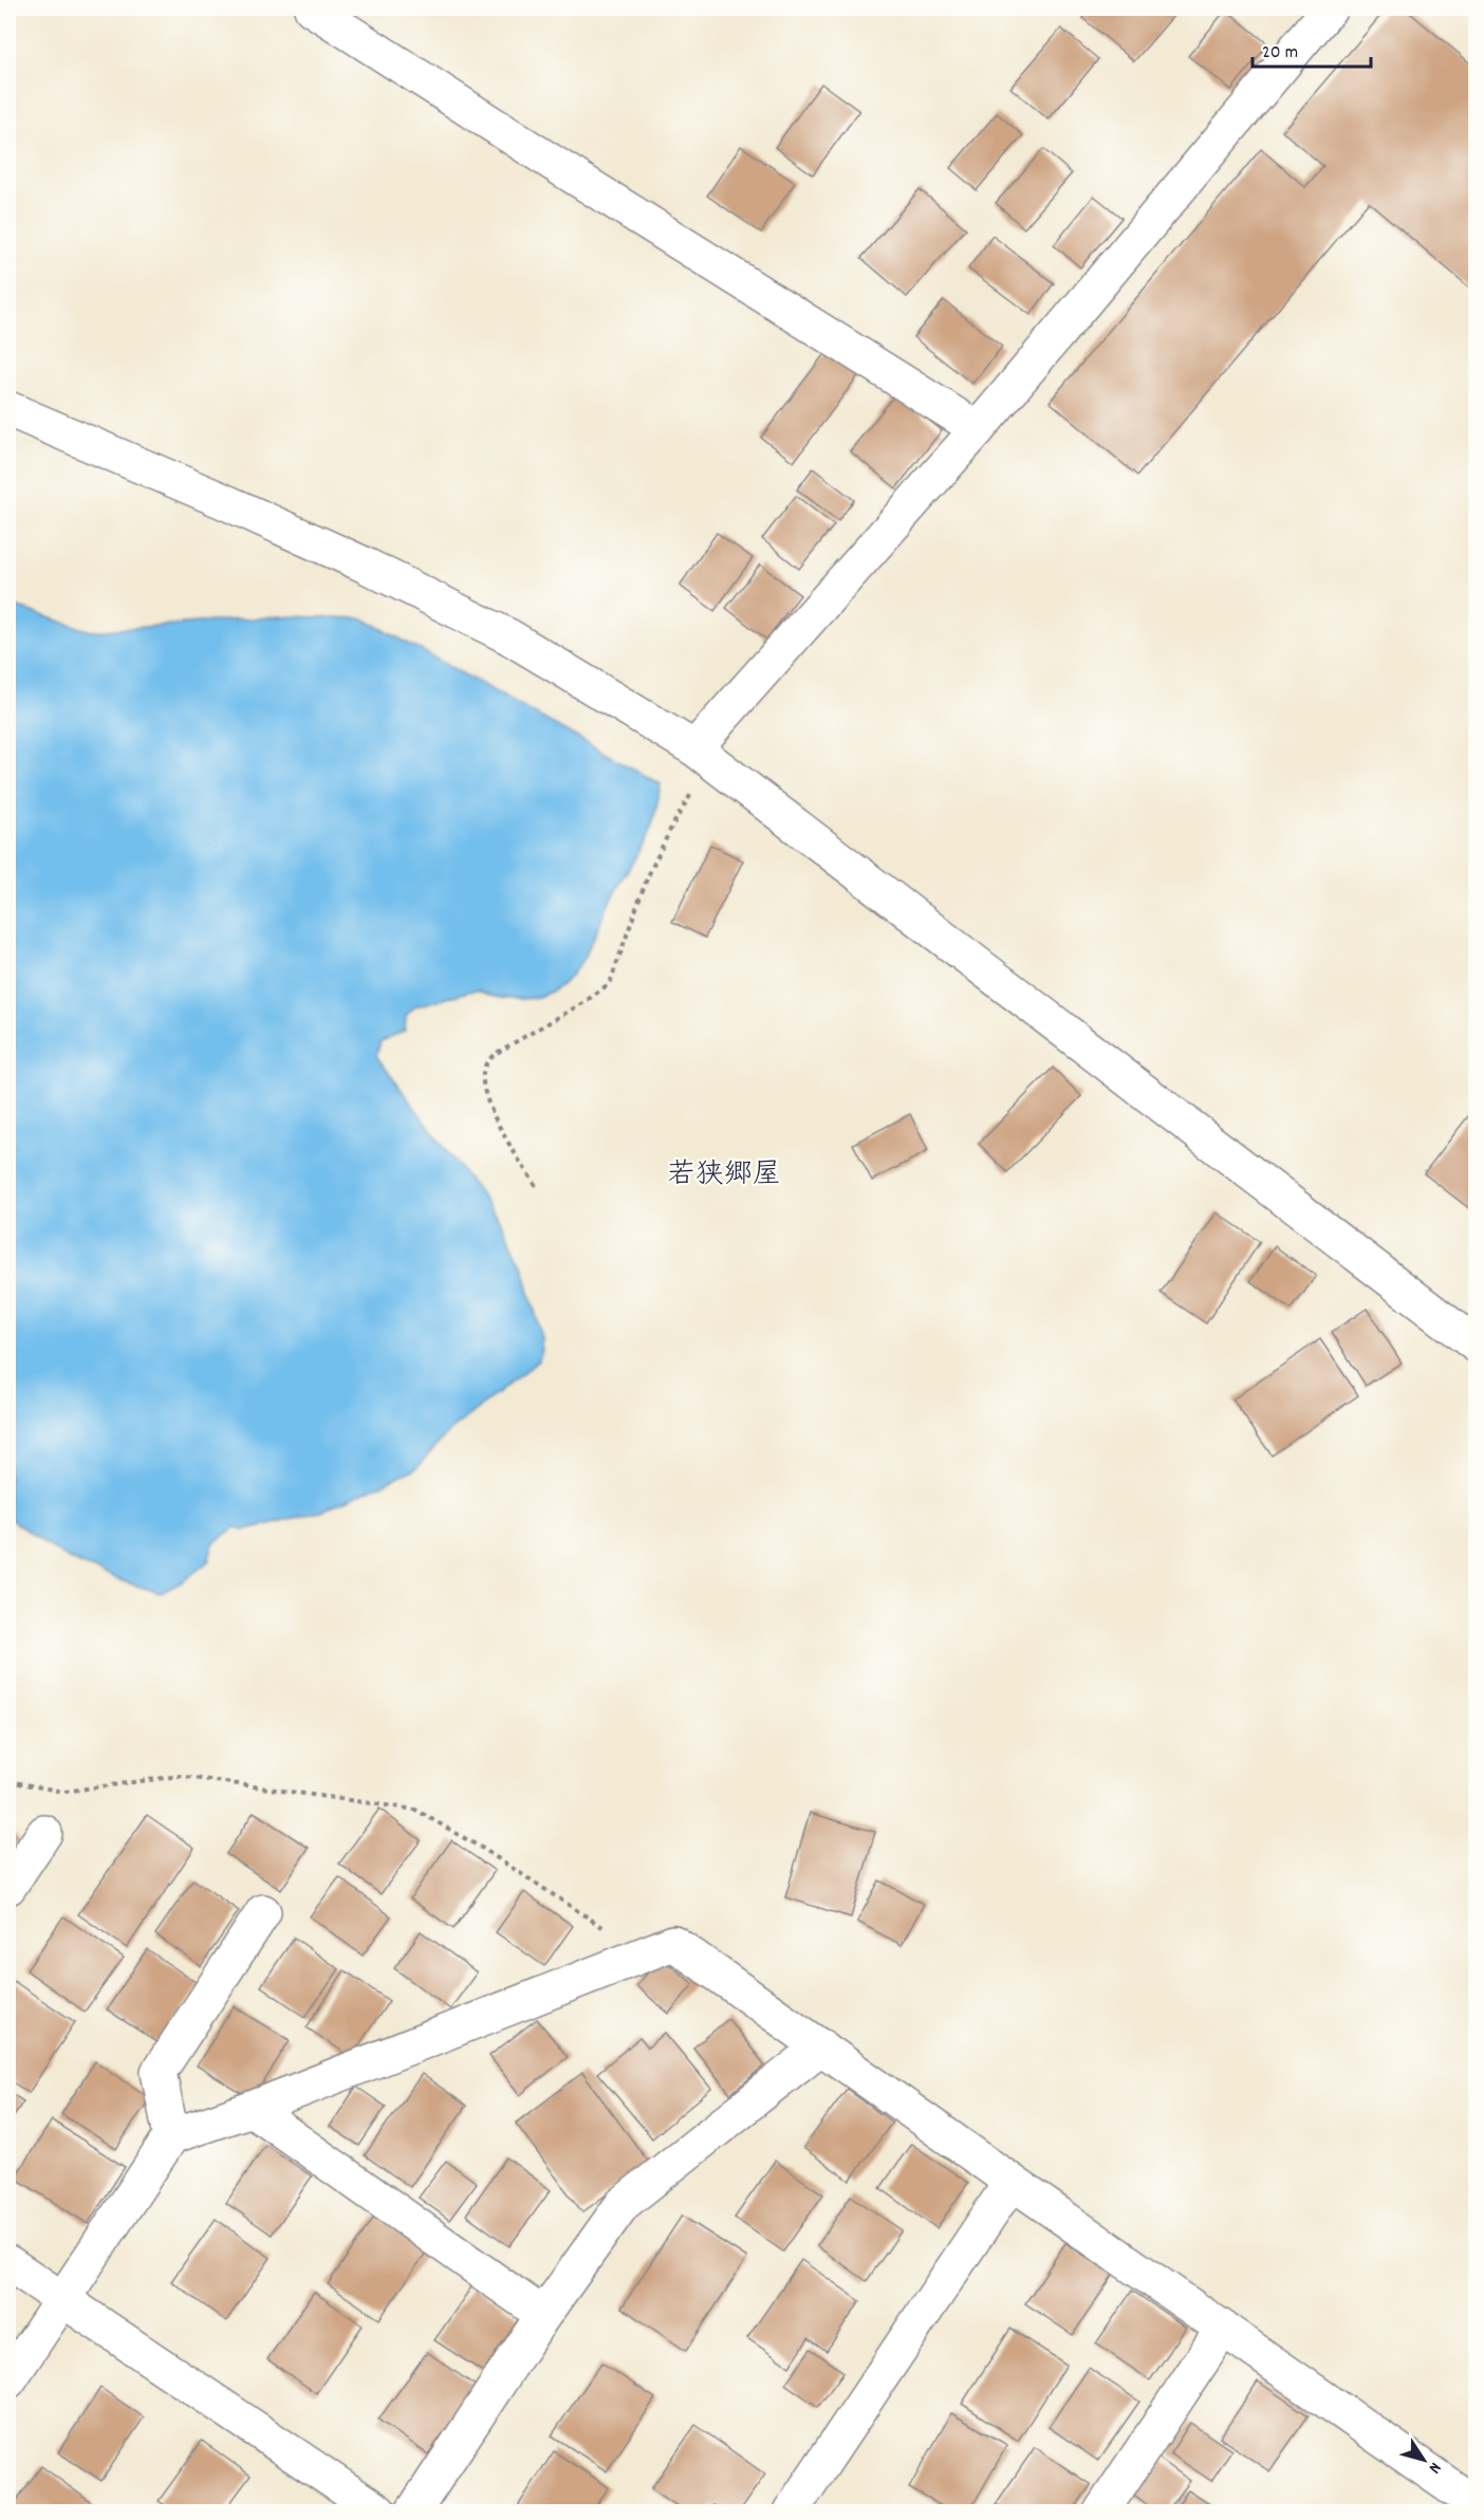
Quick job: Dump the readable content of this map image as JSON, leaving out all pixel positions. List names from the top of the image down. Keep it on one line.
{"districts":["若狭郷屋"],"scale_bar":"20 m","north":"bottom right"}
